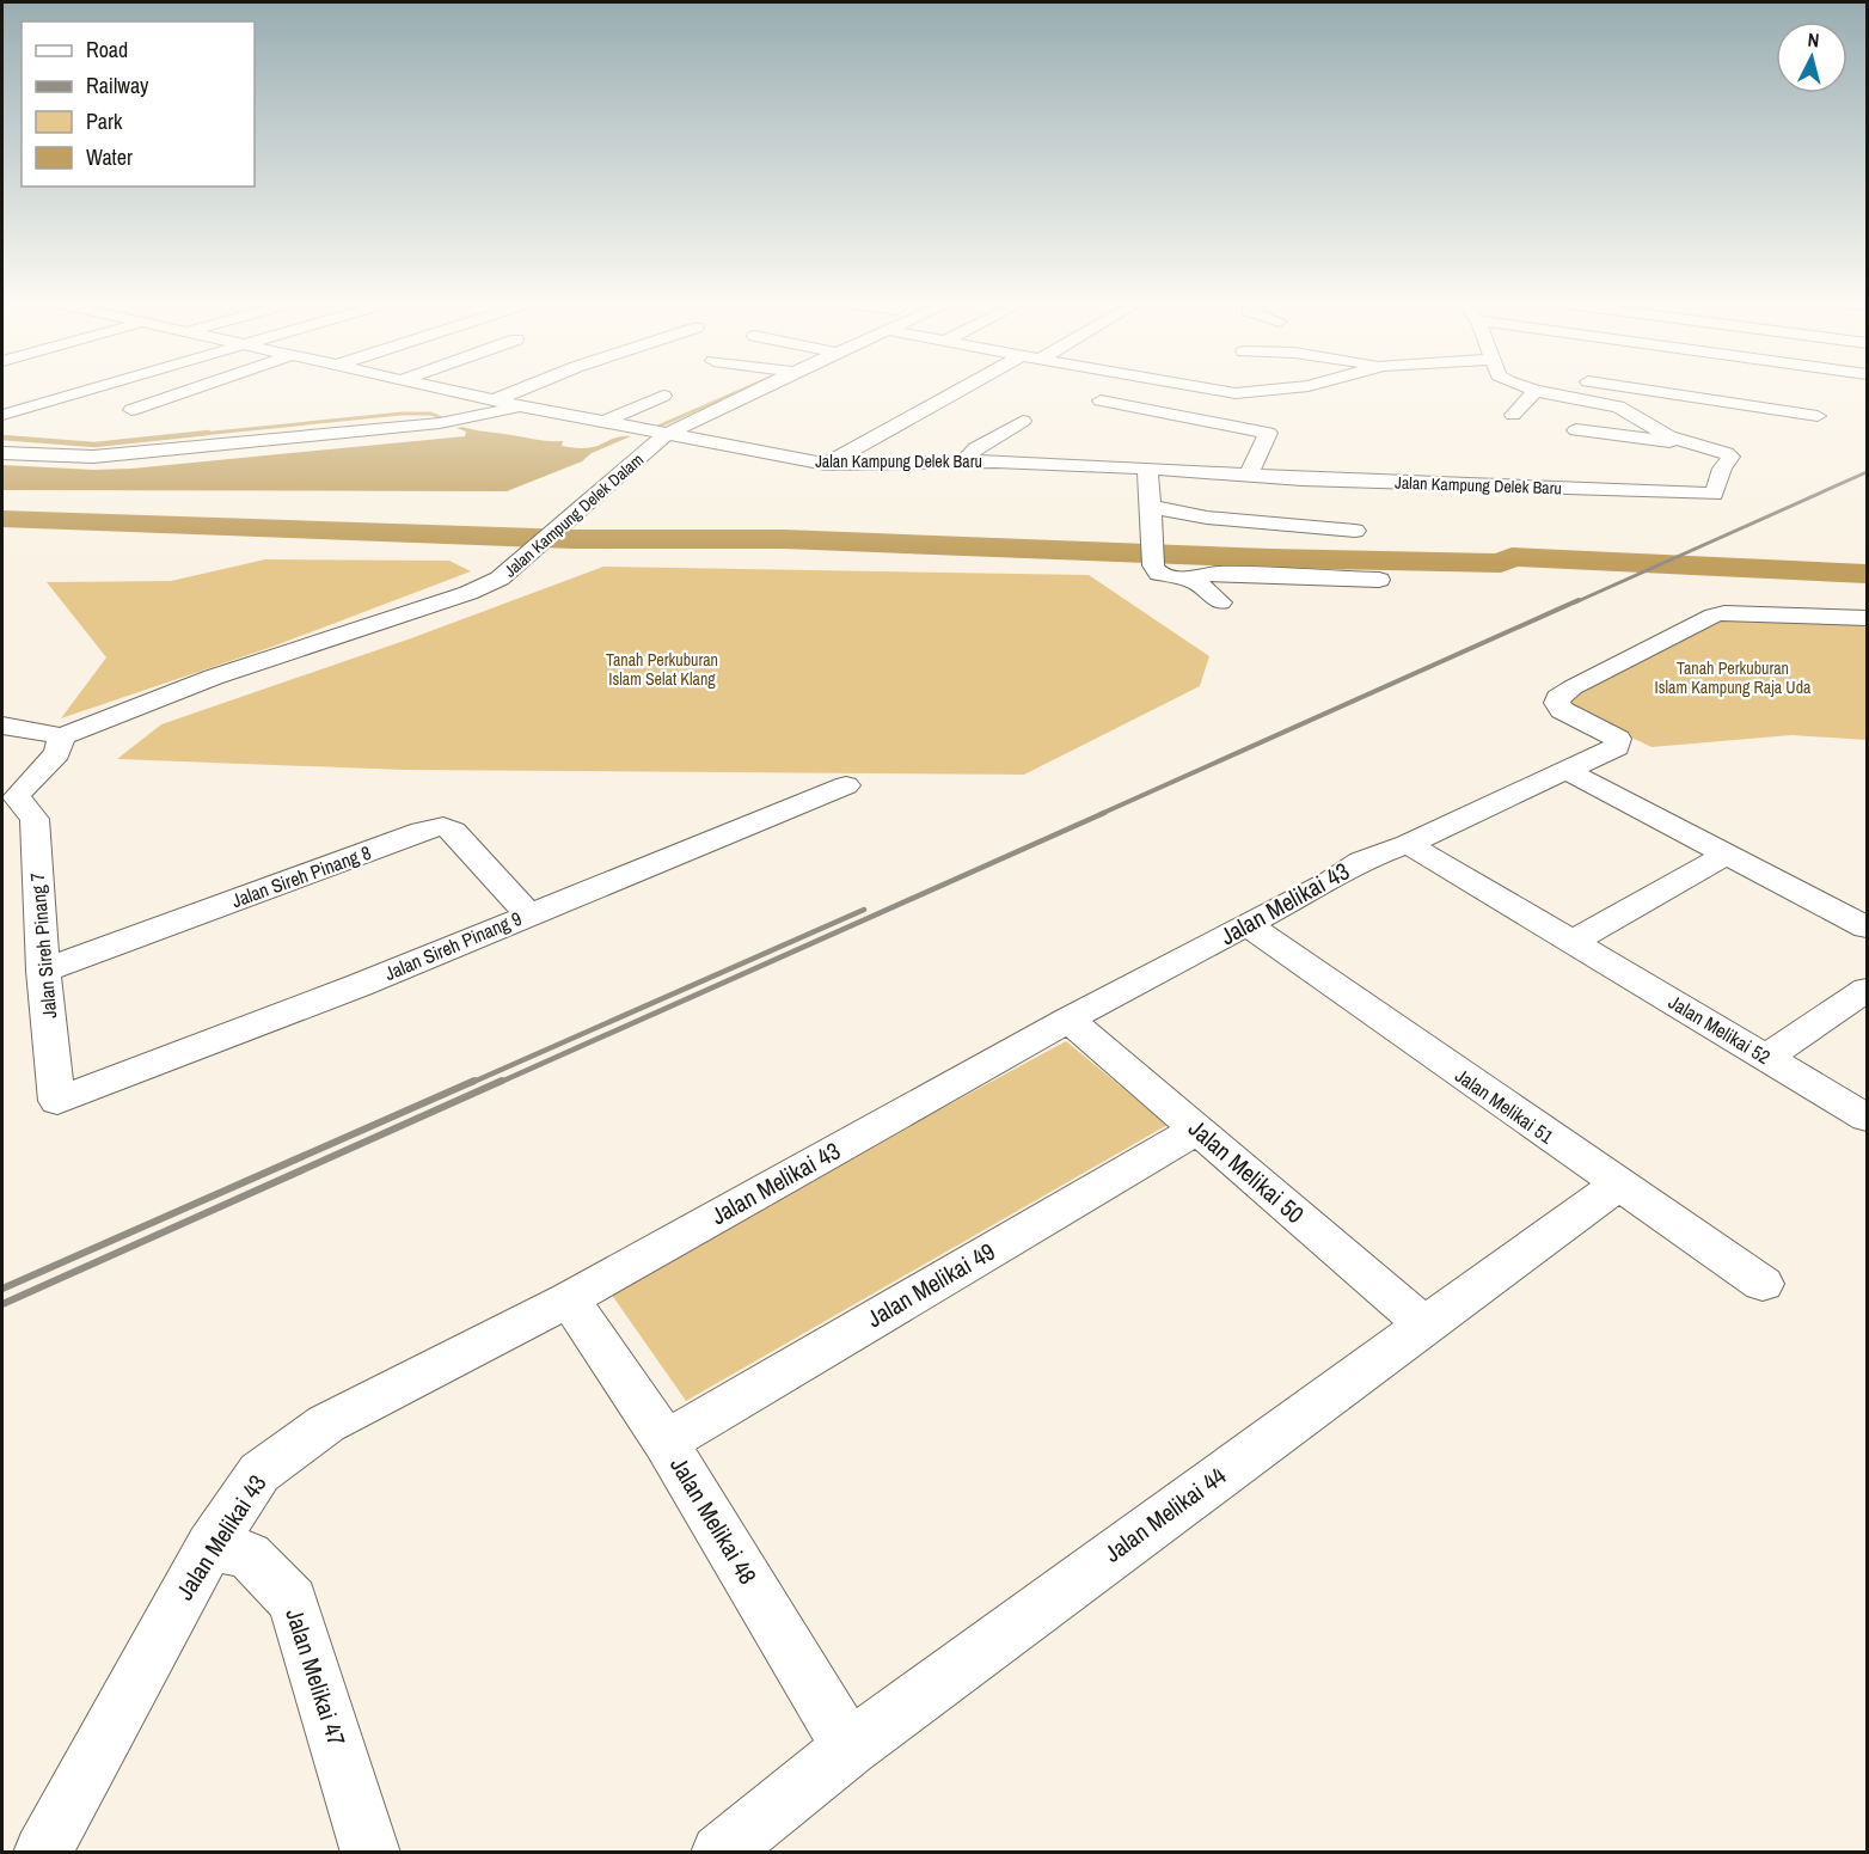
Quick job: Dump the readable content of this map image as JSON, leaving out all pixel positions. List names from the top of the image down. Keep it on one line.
{"streets":{"street":["Jalan Kampung Delek Baru","Jalan Kampung Delek Dalam","Jalan Sireh Pinang 8","Jalan Melikai 43","Jalan Sireh Pinang 7","Jalan Sireh Pinang 9","Jalan Melikai 52","Jalan Melikai 51","Jalan Melikai 50","Jalan Melikai 49","Jalan Melikai 44","Jalan Melikai 48","Jalan Melikai 47"]},"crossings":[["Jalan Kampung Delek Baru","Jalan Kampung Delek Dalam"],["Jalan Kampung Delek Dalam","Jalan Sireh Pinang 7"],["Jalan Sireh Pinang 8","Jalan Sireh Pinang 7"],["Jalan Sireh Pinang 8","Jalan Sireh Pinang 9"],["Jalan Melikai 43","Jalan Melikai 52"],["Jalan Melikai 43","Jalan Melikai 51"],["Jalan Melikai 43","Jalan Melikai 50"],["Jalan Melikai 43","Jalan Melikai 48"],["Jalan Melikai 43","Jalan Melikai 47"],["Jalan Sireh Pinang 7","Jalan Sireh Pinang 9"],["Jalan Melikai 51","Jalan Melikai 44"],["Jalan Melikai 50","Jalan Melikai 49"],["Jalan Melikai 50","Jalan Melikai 44"],["Jalan Melikai 49","Jalan Melikai 48"],["Jalan Melikai 44","Jalan Melikai 48"]],"parks":["Tanah Perkuburan Islam Selat Klang","Tanah Perkuburan Islam Kampung Raja Uda"],"legend":["Road","Railway","Park","Water"],"north":"top"}
